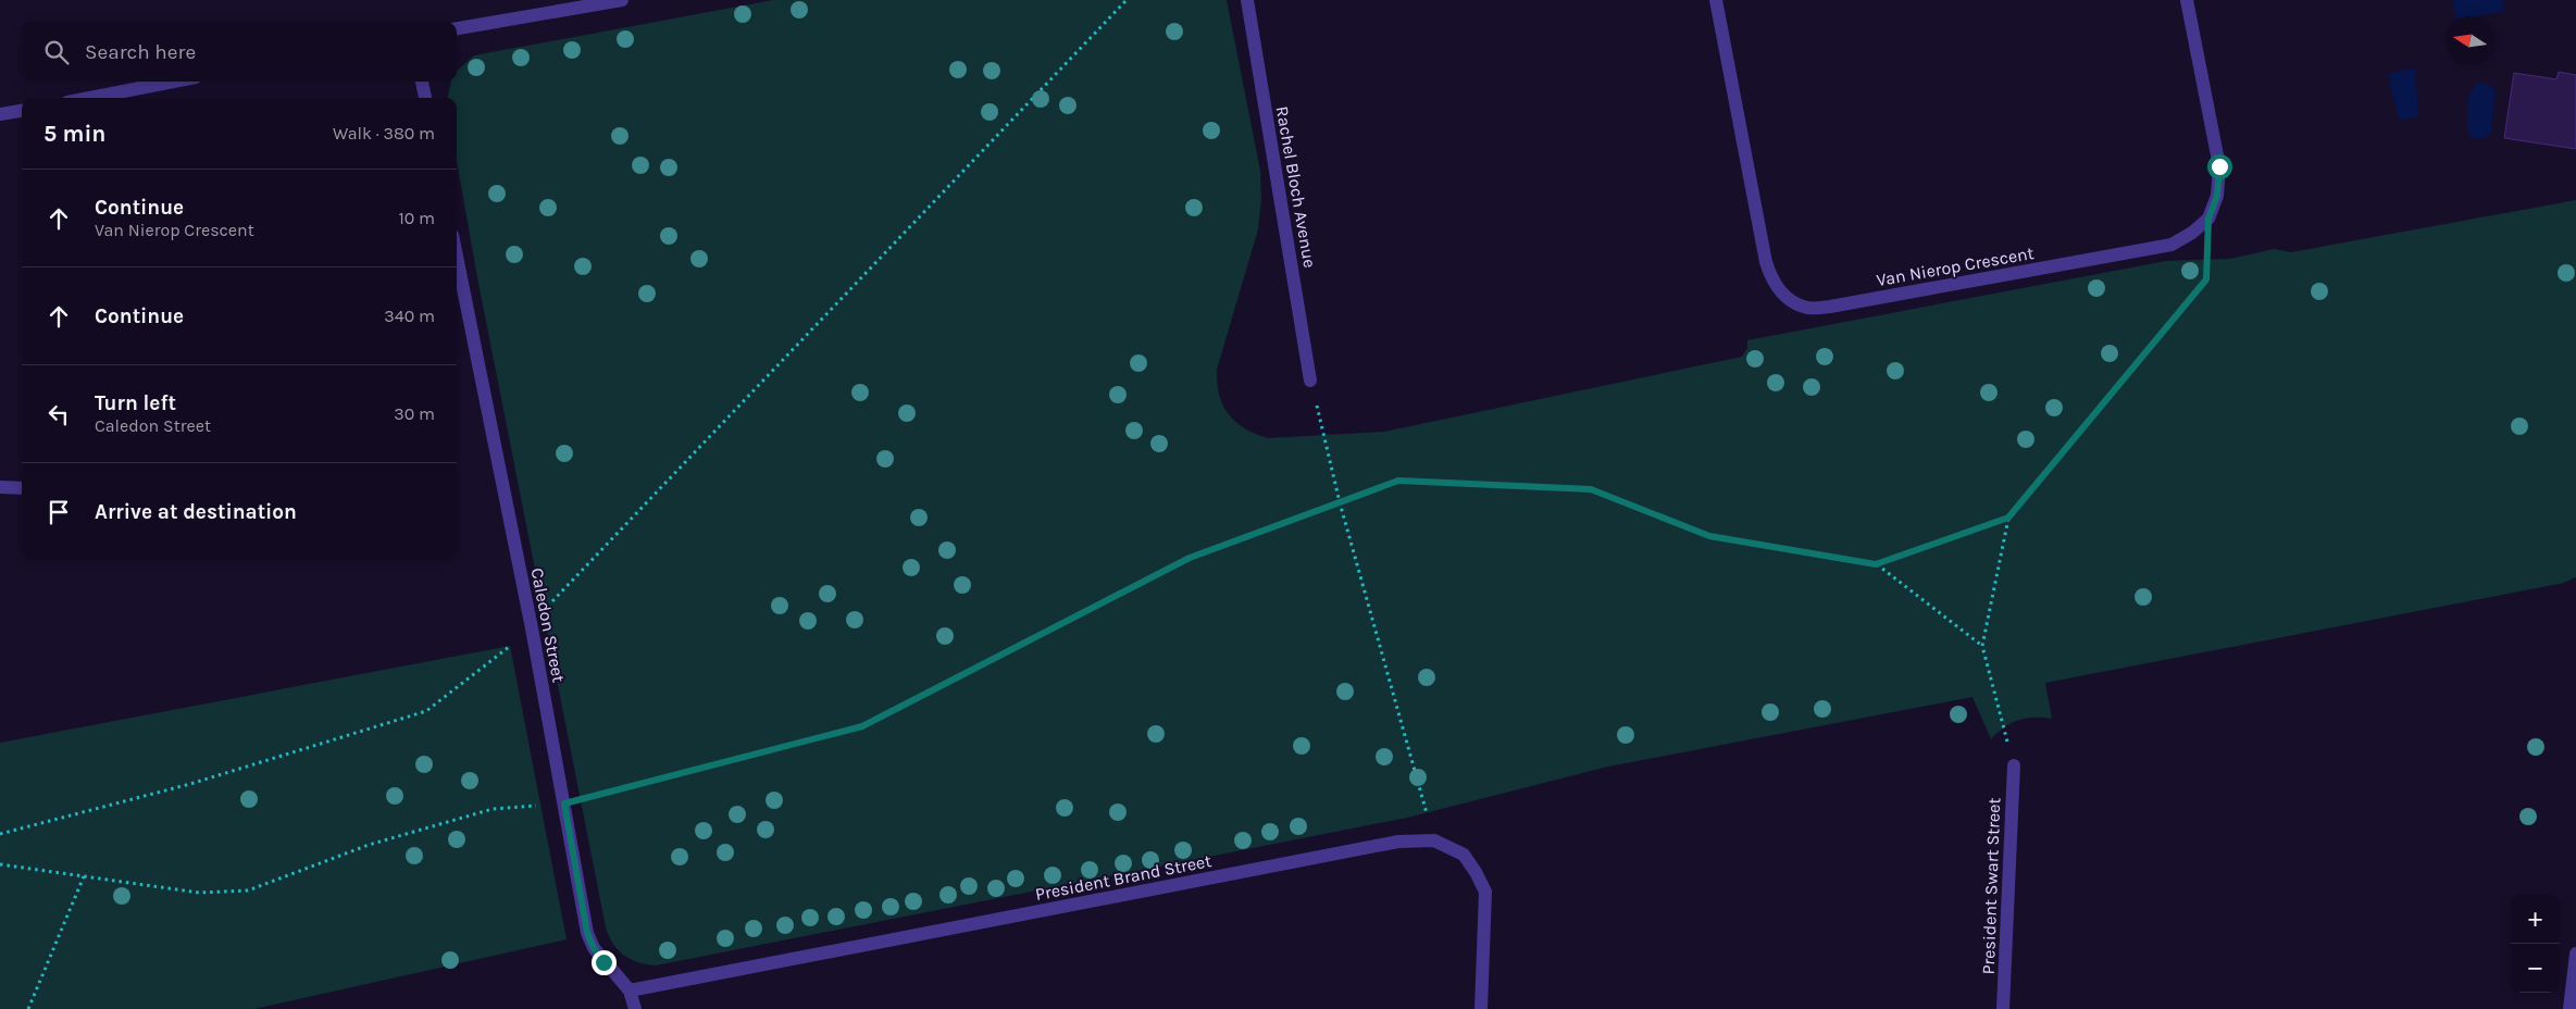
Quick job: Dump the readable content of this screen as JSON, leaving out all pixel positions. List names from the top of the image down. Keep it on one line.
{"streets":{"street":["Rachel Bloch Avenue","Van Nierop Crescent","Caledon Street","President Brand Street","President Swart Street"]},"crossings":[["Caledon Street","President Brand Street"]],"north":"left","page":{"search":"Search here","heading":["5 min","Walk · 380 m"],"list":[["Continue","Van Nierop Crescent","10 m"],["Continue","340 m"],["Turn left","Caledon Street","30 m"],"Arrive at destination"],"map_buttons":["+","−"]}}
